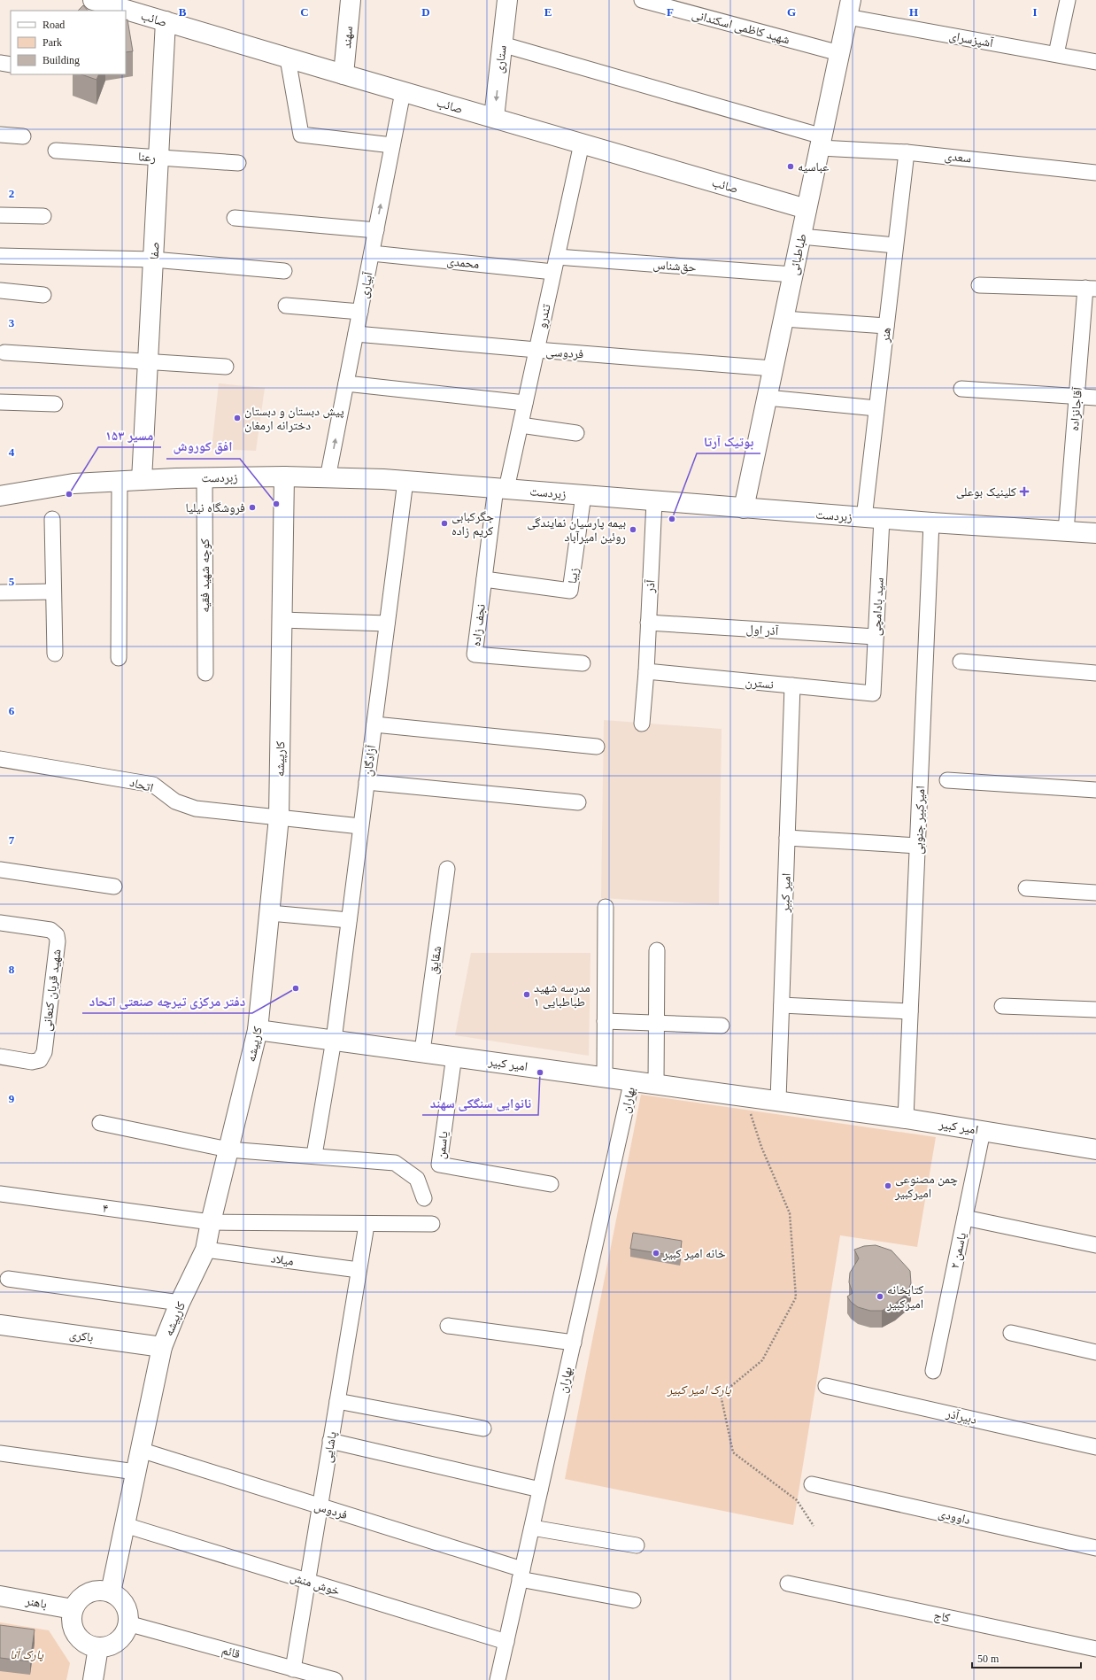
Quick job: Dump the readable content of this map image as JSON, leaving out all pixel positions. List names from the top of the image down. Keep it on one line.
{"streets":{"main road":["صائب","سهند","ستاری","صفا","طباطبائی","زبردست","کارپیشه","امیر کبیر","باکری","باهنر"],"street":["شهید کاظمی اسکندانی","آشپزسرای","رعنا","سعدی","محمدی","حق‌شناس","آبیاری","تندرو","هنر","فردوسی","آقاجانزاده","کوچه شهید فقیه","زیبا","آذر","سید بادامچی","نجف زاده","آذر اول","نسترن","آزادگان","اتحاد","امیرکبیر جنوبی","شقایق","شهید قربان کنعانی","بهاران","یاسمن","۴","یاسمن ۲","میلاد","دبیرآذر","پاشایی","فردوس","داوودی","خوش منش","کاج","قائم"]},"crossings":[["صائب","سهند"],["صائب","ستاری"],["صائب","صفا"],["صائب","طباطبائی"],["صائب","آبیاری"],["صائب","تندرو"],["شهید کاظمی اسکندانی","طباطبائی"],["آشپزسرای","طباطبائی"],["ستاری","سعدی"],["رعنا","صفا"],["سعدی","طباطبائی"],["سعدی","هنر"],["صفا","زبردست"],["طباطبائی","حق‌شناس"],["طباطبائی","فردوسی"],["طباطبائی","زبردست"],["محمدی","آبیاری"],["محمدی","تندرو"],["حق‌شناس","تندرو"],["آبیاری","فردوسی"],["آبیاری","زبردست"],["تندرو","فردوسی"],["تندرو","زبردست"],["تندرو","نجف زاده"],["هنر","زبردست"],["هنر","سید بادامچی"],["آقاجانزاده","زبردست"],["زبردست","کوچه شهید فقیه"],["زبردست","زیبا"],["زبردست","آذر"],["زبردست","سید بادامچی"],["زبردست","نجف زاده"],["زبردست","کارپیشه"],["زبردست","آزادگان"],["زبردست","امیرکبیر جنوبی"],["زیبا","نجف زاده"],["آذر","آذر اول"],["آذر","نسترن"],["سید بادامچی","آذر اول"],["سید بادامچی","نسترن"],["نسترن","امیر کبیر"],["کارپیشه","اتحاد"],["کارپیشه","امیر کبیر"],["کارپیشه","۴"],["کارپیشه","میلاد"],["کارپیشه","باکری"],["کارپیشه","فردوس"],["کارپیشه","خوش منش"],["کارپیشه","باهنر"],["کارپیشه","قائم"],["آزادگان","اتحاد"],["آزادگان","امیر کبیر"],["امیرکبیر جنوبی","امیر کبیر"],["امیر کبیر","شقایق"],["امیر کبیر","بهاران"],["امیر کبیر","یاسمن"],["امیر کبیر","یاسمن ۲"],["بهاران","فردوس"],["بهاران","خوش منش"],["۴","پاشایی"],["میلاد","پاشایی"],["پاشایی","فردوس"],["پاشایی","خوش منش"],["پاشایی","قائم"],["باهنر","قائم"]],"one_way":["ستاری","آبیاری"],"parks":["پارک امیر کبیر","پارک آنا"],"places":{"other":["عباسیه","پیش دبستان و دبستان دخترانه ارمغان","مسیر ۱۵۳","افق کوروش","فروشگاه نیلیا","بوتیک آرتا","جگرکبابی کریم زاده","بیمه پارسیان نمایندگی روئین امیرآباد","دفتر مرکزی تیرچه صنعتی اتحاد","مدرسه شهید طباطبایی ۱","نانوایی سنگکی سهند","چمن مصنوعی امیرکبیر","خانه امیر کبیر","کتابخانه امیرکبیر"],"health":["کلینیک بوعلی"]},"legend":["Road","Park","Building"],"scale_bar":"50 m","grid":{"columns":["B","C","D","E","F","G","H","I"],"rows":["2","3","4","5","6","7","8","9"]}}
